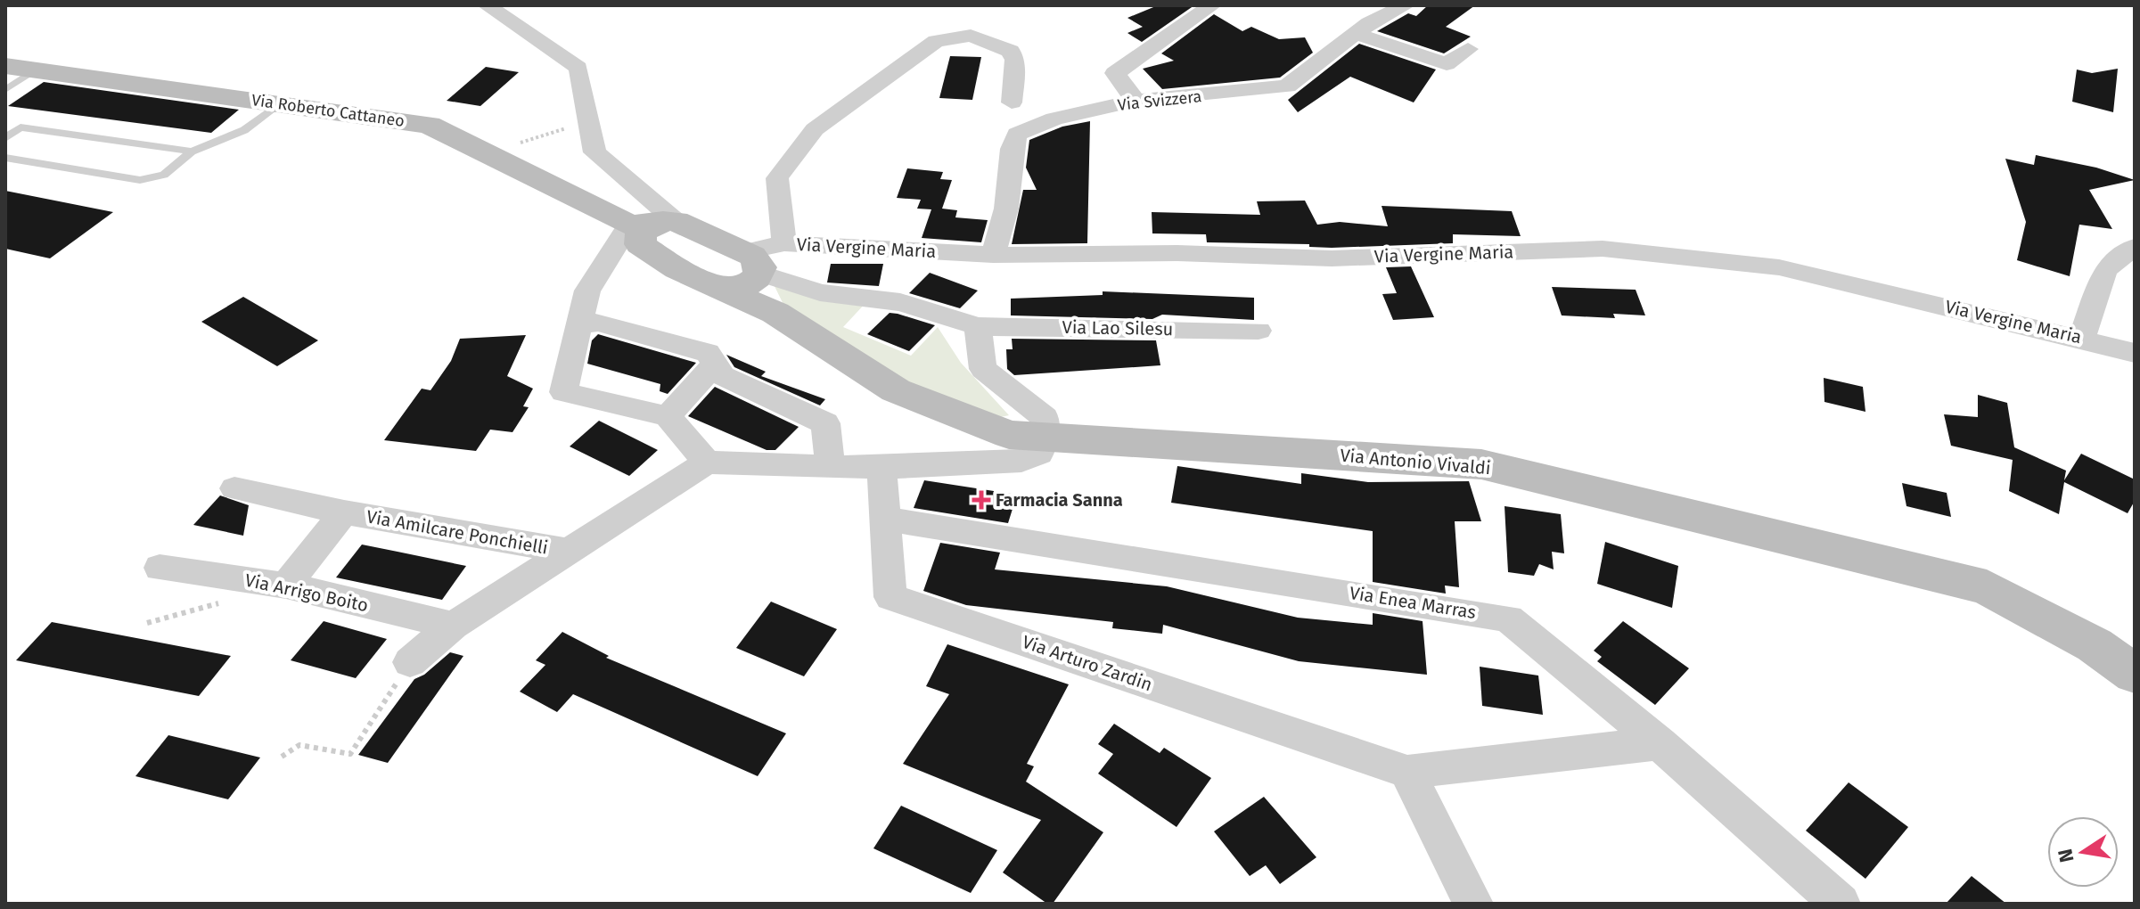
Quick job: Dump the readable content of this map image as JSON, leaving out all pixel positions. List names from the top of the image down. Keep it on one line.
{"streets":{"main road":["Via Roberto Cattaneo","Via Antonio Vivaldi"],"street":["Via Svizzera","Via Vergine Maria","Via Lao Silesu","Via Amilcare Ponchielli","Via Arrigo Boito","Via Enea Marras","Via Arturo Zardin"]},"crossings":[["Via Svizzera","Via Vergine Maria"],["Via Roberto Cattaneo","Via Antonio Vivaldi"],["Via Vergine Maria","Via Lao Silesu"],["Via Amilcare Ponchielli","Via Arrigo Boito"],["Via Enea Marras","Via Arturo Zardin"]],"places":{"health":["Farmacia Sanna"]},"north":"left"}
